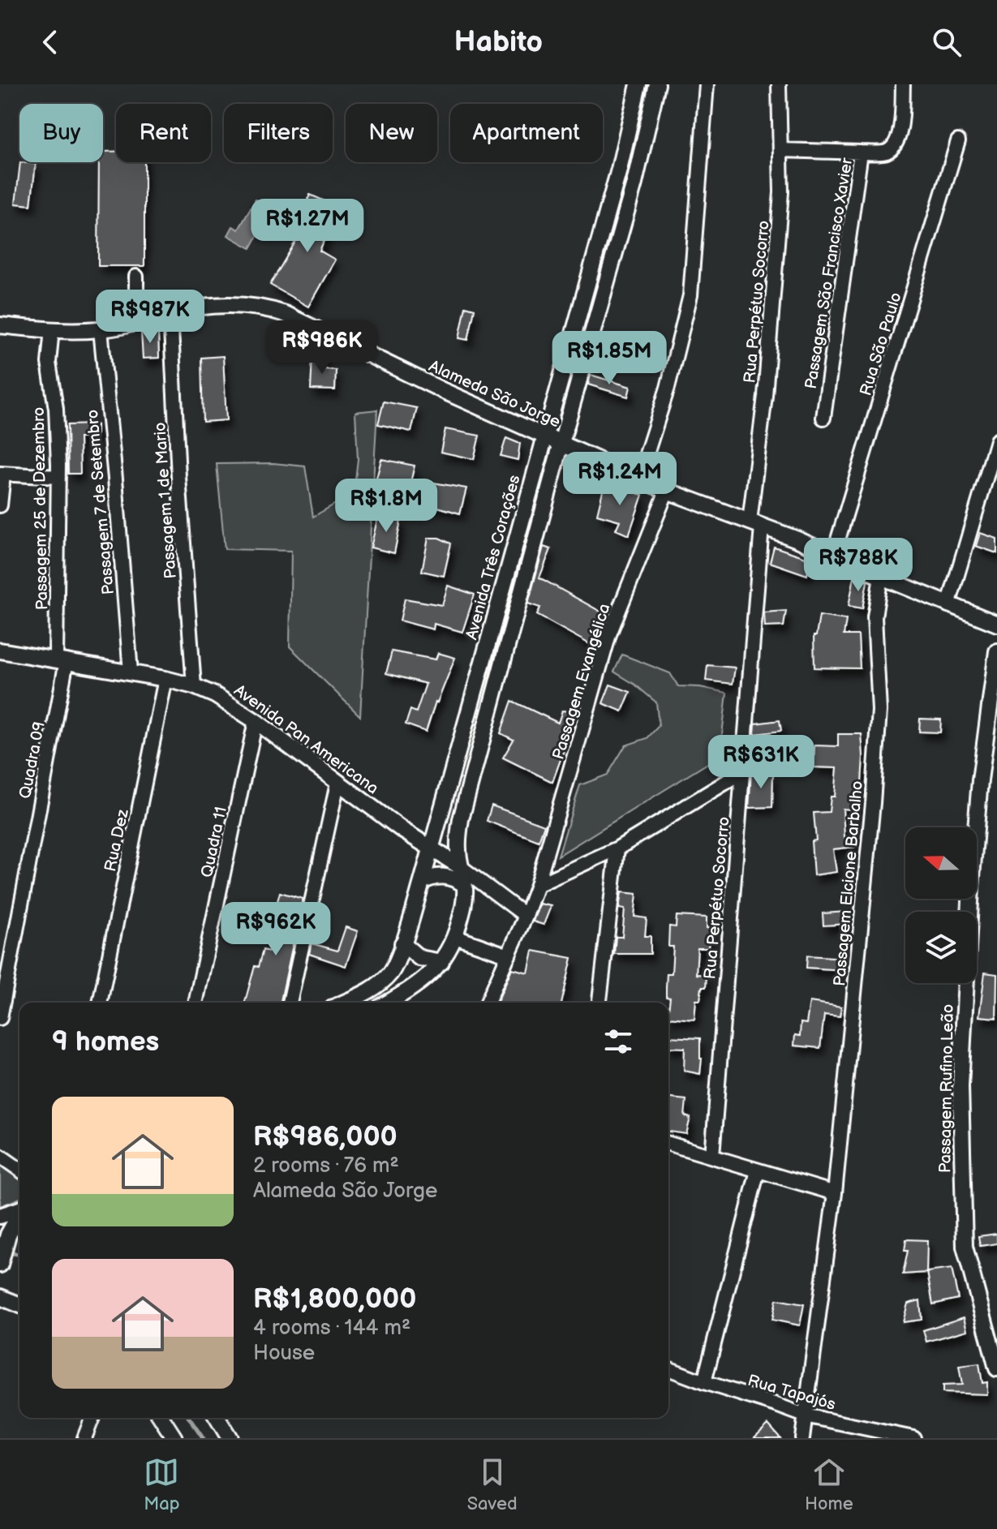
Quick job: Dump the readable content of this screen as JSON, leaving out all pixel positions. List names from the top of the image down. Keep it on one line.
{"streets":{"street":["Passagem São Francisco Xavier","Rua Perpétuo Socorro","Rua São Paulo","Alameda São Jorge","Passagem 1 de Mario","Passagem 7 de Setembro","Passagem 25 de Dezembro","Avenida Três Corações","Passagem Evangélica","Avenida Pan Americana","Quadra 09","Rua Dez","Quadra 11","Passagem Elcione Barbalho","Passagem Rufino Leão","Rua Tapajós"]},"crossings":[["Rua Perpétuo Socorro","Alameda São Jorge"],["Rua São Paulo","Alameda São Jorge"],["Alameda São Jorge","Passagem 1 de Mario"],["Alameda São Jorge","Passagem 7 de Setembro"],["Alameda São Jorge","Passagem 25 de Dezembro"],["Alameda São Jorge","Avenida Três Corações"],["Alameda São Jorge","Passagem Evangélica"],["Alameda São Jorge","Passagem Elcione Barbalho"],["Passagem 1 de Mario","Avenida Pan Americana"],["Passagem 7 de Setembro","Avenida Pan Americana"],["Passagem 25 de Dezembro","Avenida Pan Americana"],["Passagem 25 de Dezembro","Quadra 09"],["Avenida Três Corações","Avenida Pan Americana"],["Passagem Evangélica","Avenida Pan Americana"],["Avenida Pan Americana","Quadra 09"],["Avenida Pan Americana","Rua Dez"],["Avenida Pan Americana","Quadra 11"],["Passagem Elcione Barbalho","Rua Tapajós"]],"north":"left","page":{"header":"Habito","chip":["Buy","Rent","Filters","New","Apartment"],"price":["R$1.27M","R$987K","R$986K","R$1.85M","R$1.24M","R$1.8M","R$788K","R$631K","R$962K"],"heading":"9 homes","list":[{"name":"R$986,000","note":"2 rooms · 76 m² · Alameda São Jorge"},{"name":"R$1,800,000","note":"4 rooms · 144 m² · House"}],"tabs":["Map","Saved","Home"]}}
